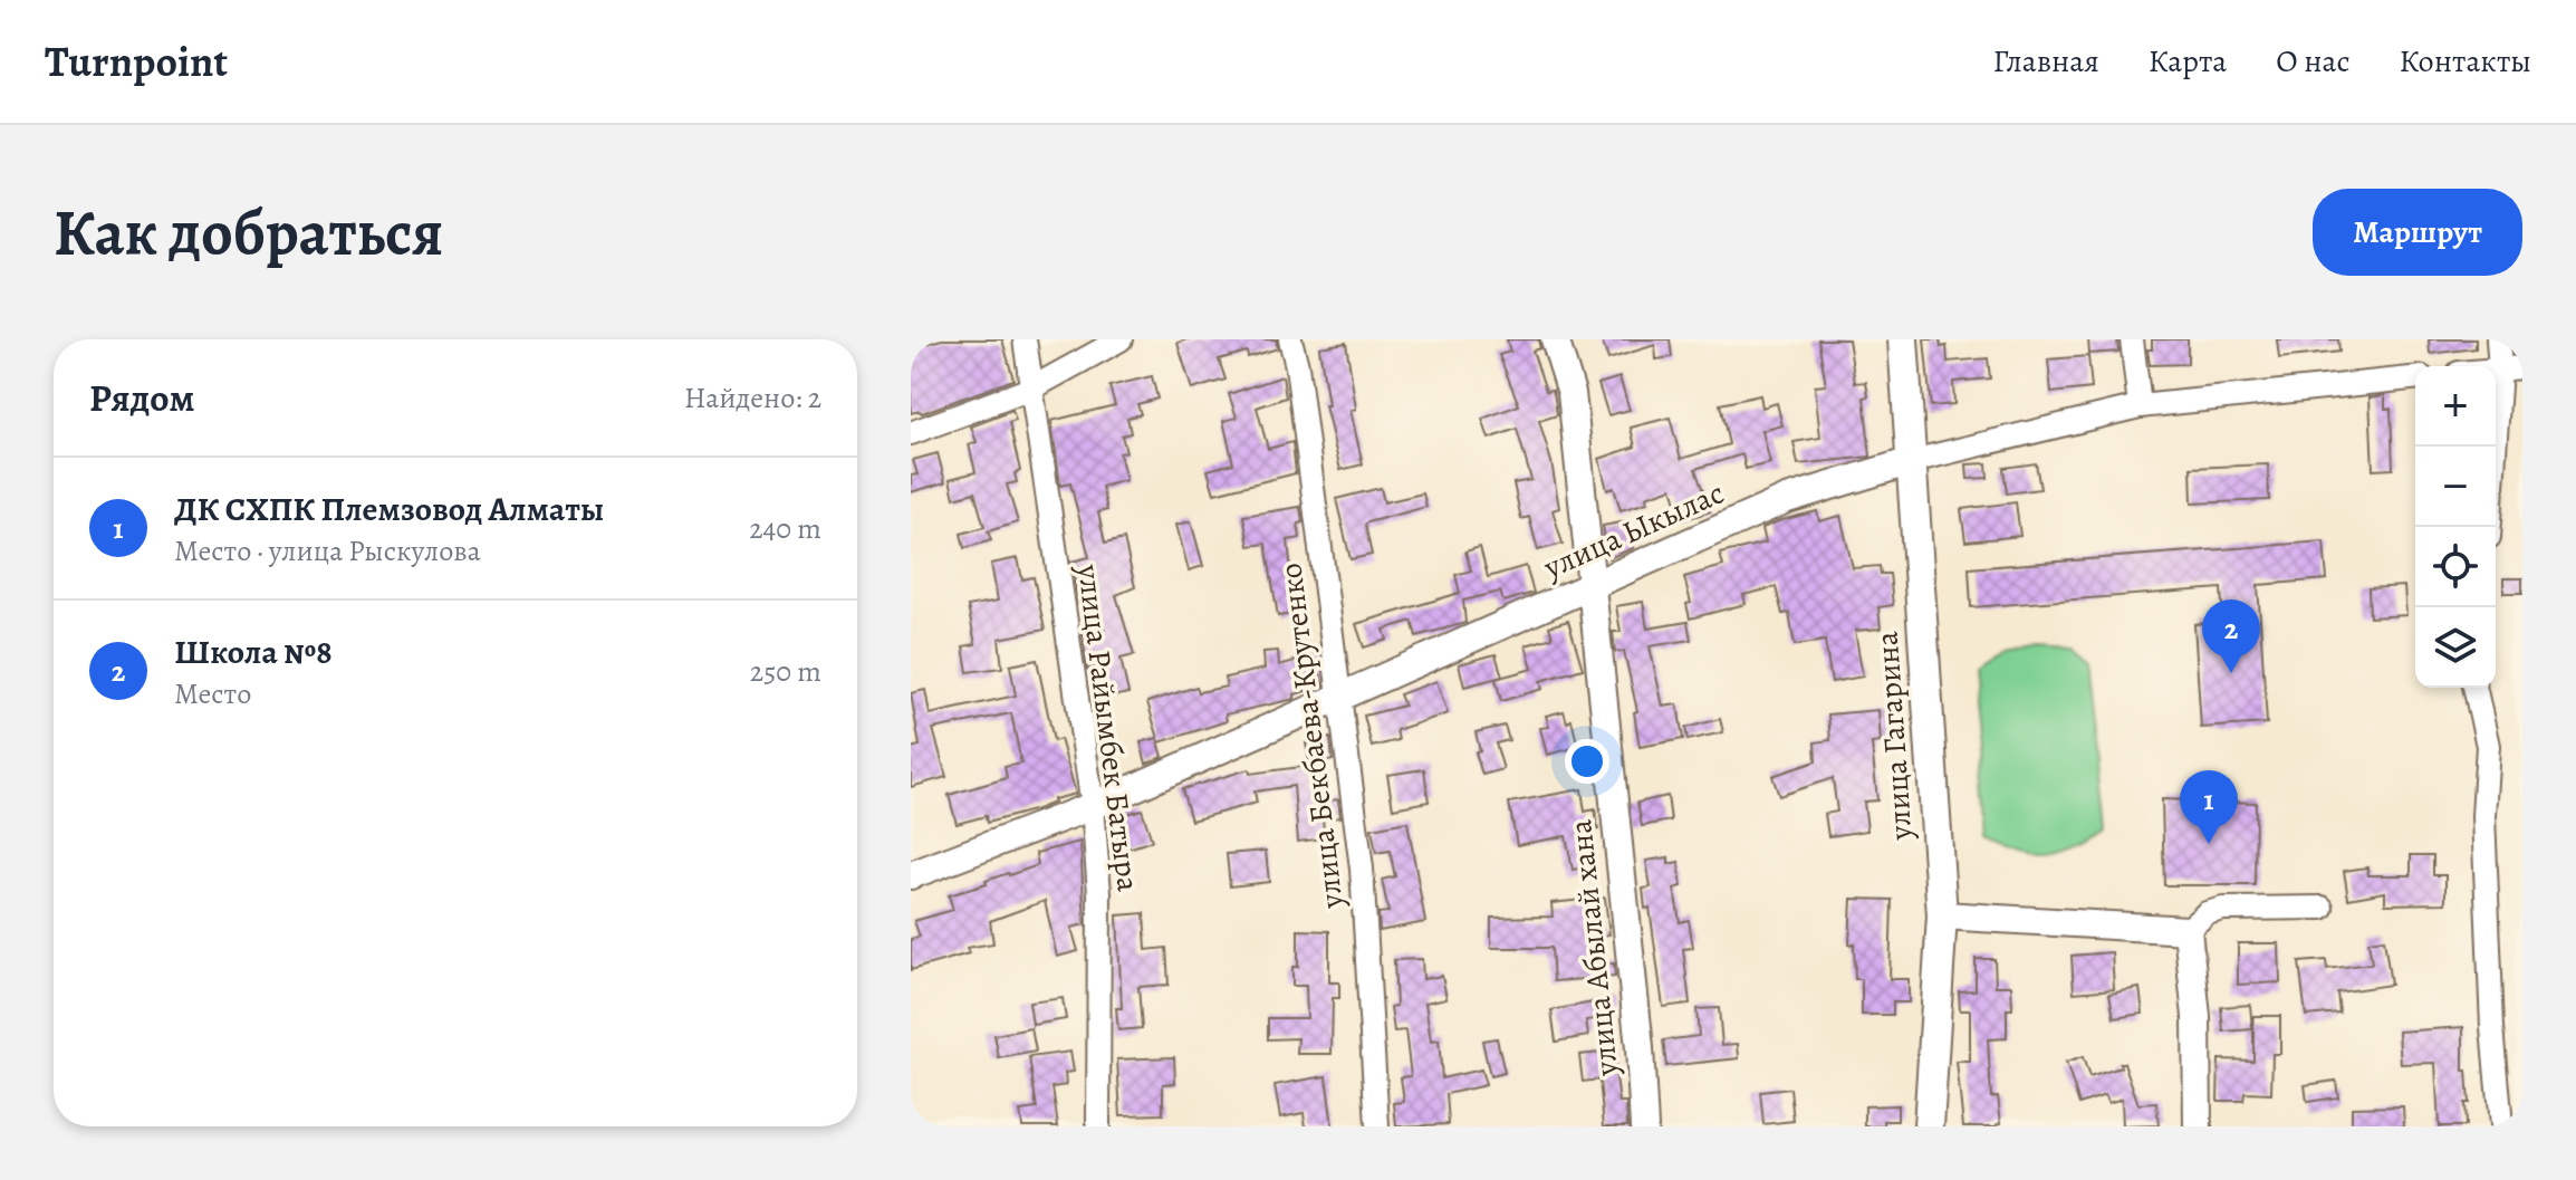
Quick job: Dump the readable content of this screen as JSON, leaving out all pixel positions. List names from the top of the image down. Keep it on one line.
{"streets":{"main road":["улица Гагарина"],"street":["улица Ыкылас","улица Райымбек Батыра","улица Бекбаева-Крутенко","улица Абылай хана"]},"crossings":[["улица Ыкылас","улица Райымбек Батыра"],["улица Ыкылас","улица Бекбаева-Крутенко"],["улица Ыкылас","улица Гагарина"],["улица Ыкылас","улица Абылай хана"]],"page":{"header":"Turnpoint","nav":["Главная","Карта","О нас","Контакты"],"buttons":"Маршрут","title":"Как добраться","heading":["Рядом","Найдено: 2"],"map_buttons":["+","−"],"list":[{"mark":"1","name":"ДК СХПК Племзовод Алматы","note":"Место · улица Рыскулова","value":"240 m"},{"mark":"2","name":"Школа №8","note":"Место","value":"250 m"}],"pins":["2","1"]}}
